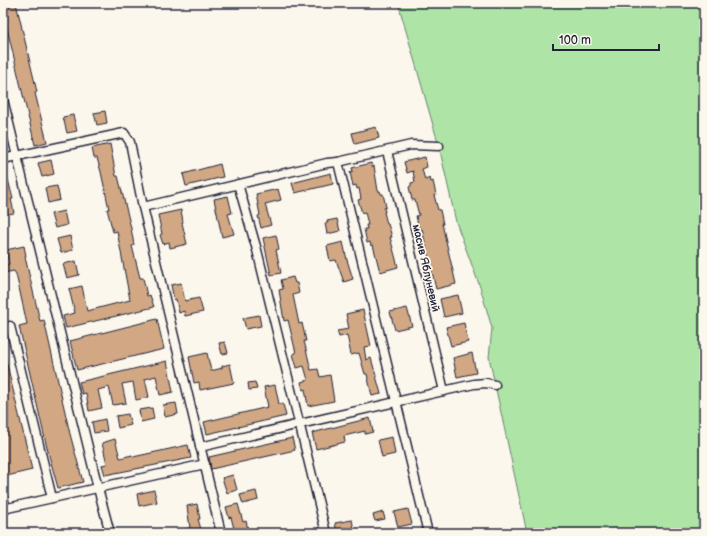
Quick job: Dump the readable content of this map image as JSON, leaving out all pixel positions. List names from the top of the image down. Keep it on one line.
{"streets":{"street":["масив Яблуневий"]},"scale_bar":"100 m"}
